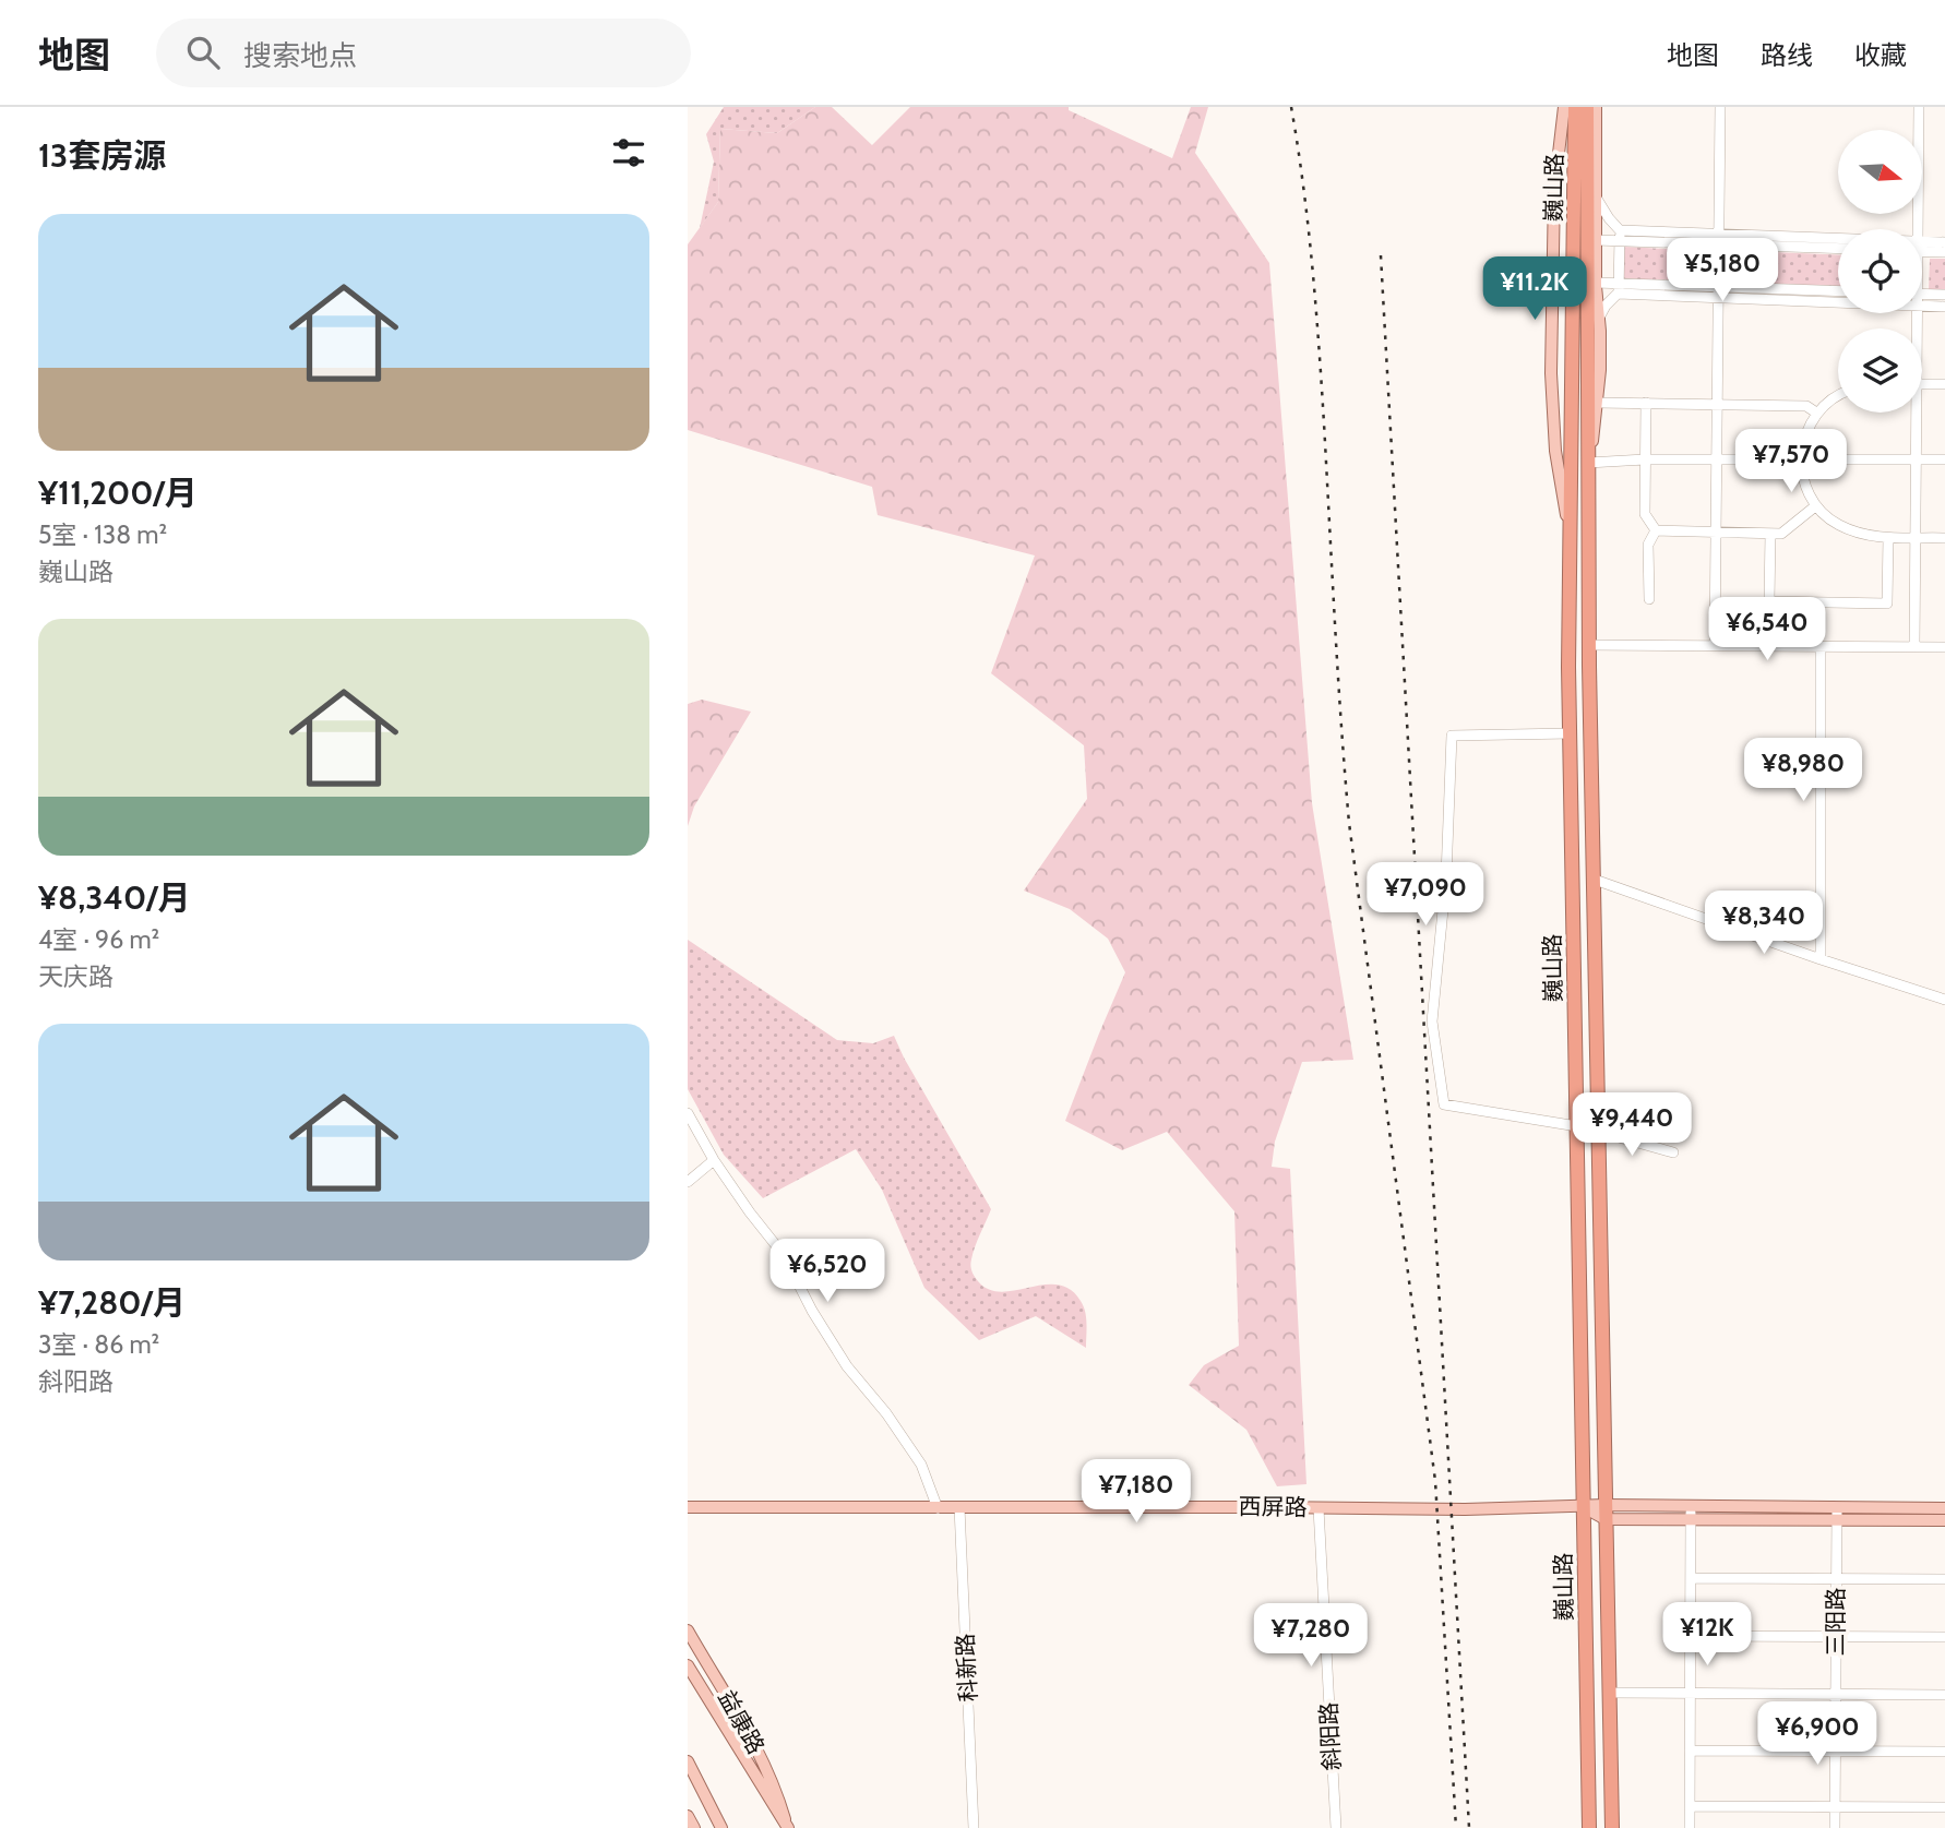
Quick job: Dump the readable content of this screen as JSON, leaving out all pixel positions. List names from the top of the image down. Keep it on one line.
{"streets":{"highway":["巍山路"],"main road":["西屏路","益康路"],"street":["三阳路","科新路","斜阳路"]},"crossings":[["巍山路","西屏路"],["西屏路","三阳路"],["西屏路","科新路"],["西屏路","斜阳路"]],"north":"right","page":{"header":"地图","search":"搜索地点","nav":["地图","路线","收藏"],"heading":"13套房源","list":[{"name":"¥11,200/月","note":"5室 · 138 m² · 巍山路"},{"name":"¥8,340/月","note":"4室 · 96 m² · 天庆路"},{"name":"¥7,280/月","note":"3室 · 86 m² · 斜阳路"}],"price":["¥5,180","¥11.2K","¥7,570","¥6,540","¥8,980","¥7,090","¥8,340","¥9,440","¥6,520","¥7,180","¥12K","¥7,280","¥6,900"]}}
